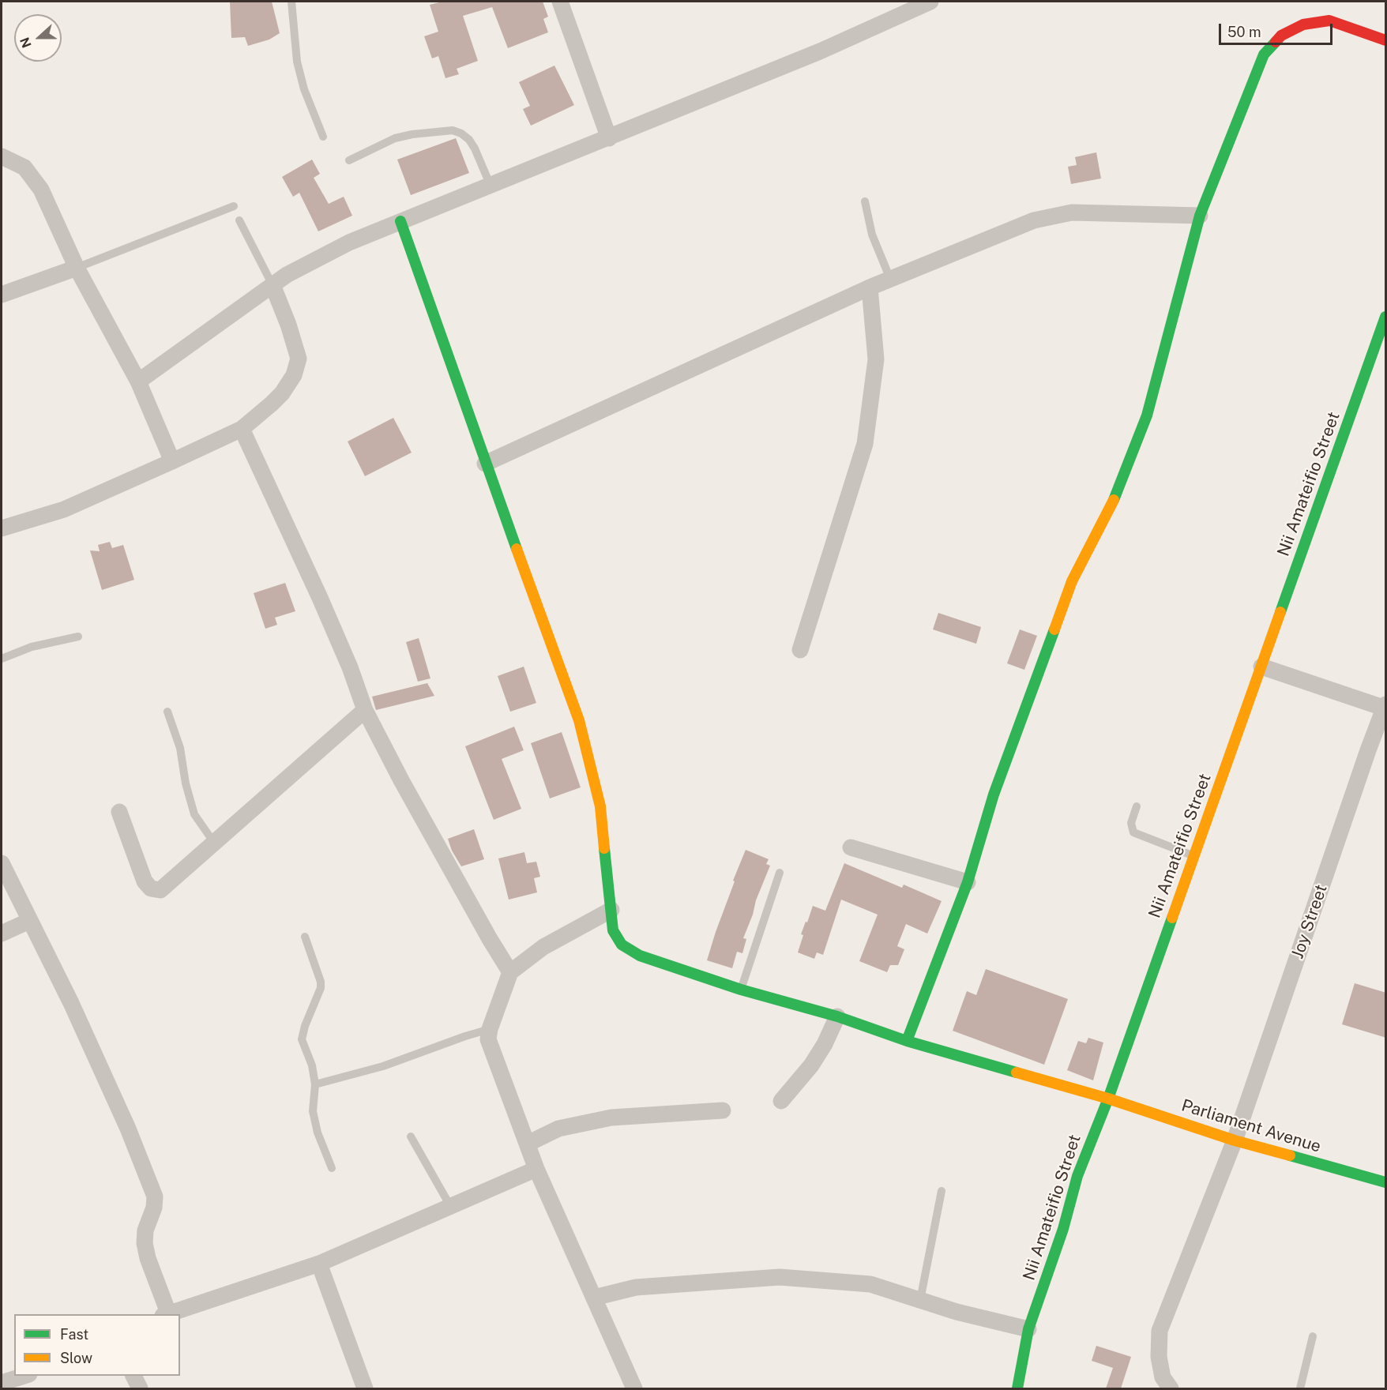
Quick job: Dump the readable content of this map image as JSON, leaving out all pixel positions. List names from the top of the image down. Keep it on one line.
{"streets":{"street":["Nii Amateifio Street","Joy Street","Parliament Avenue"]},"crossings":[["Nii Amateifio Street","Parliament Avenue"],["Joy Street","Parliament Avenue"]],"legend":["Fast","Slow"],"scale_bar":"50 m","north":"left"}
